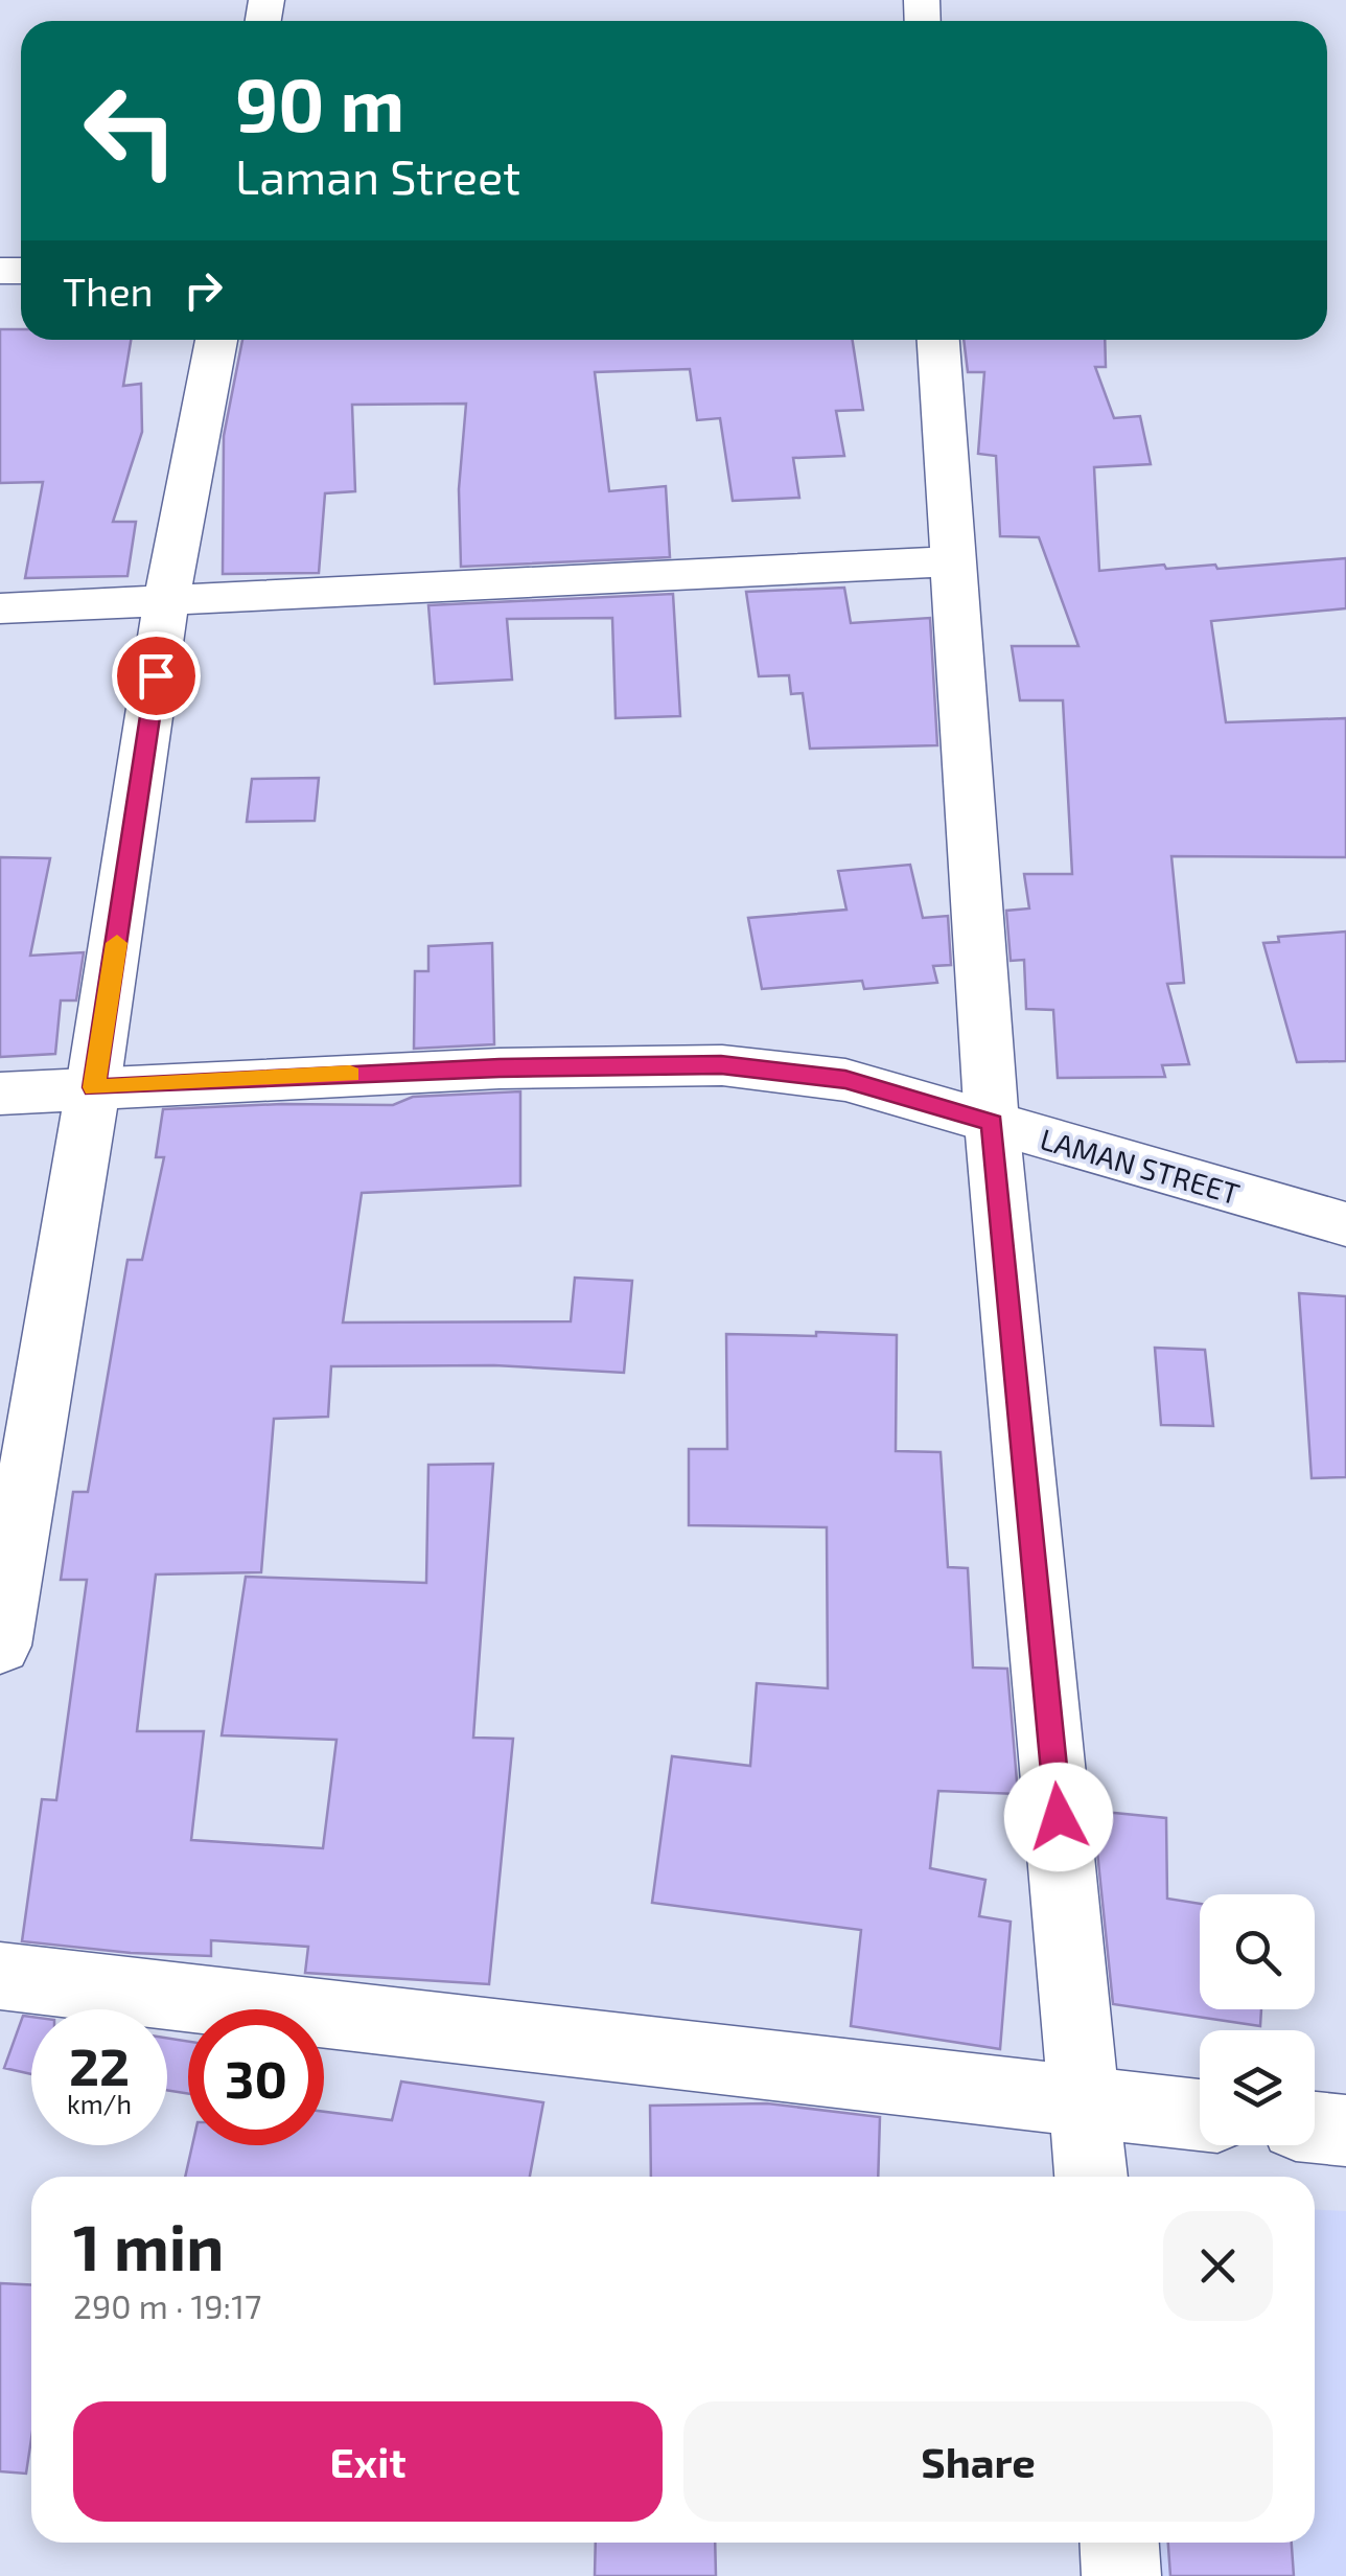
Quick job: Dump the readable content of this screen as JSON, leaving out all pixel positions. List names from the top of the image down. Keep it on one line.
{"streets":{"street":["LAMAN STREET"]},"page":{"turn":["90 m","Laman Street"],"then":"Then","speed":"22 km/h","limit":"30","heading":["1 min","290 m · 19:17"],"buttons":["Exit","Share"]}}
